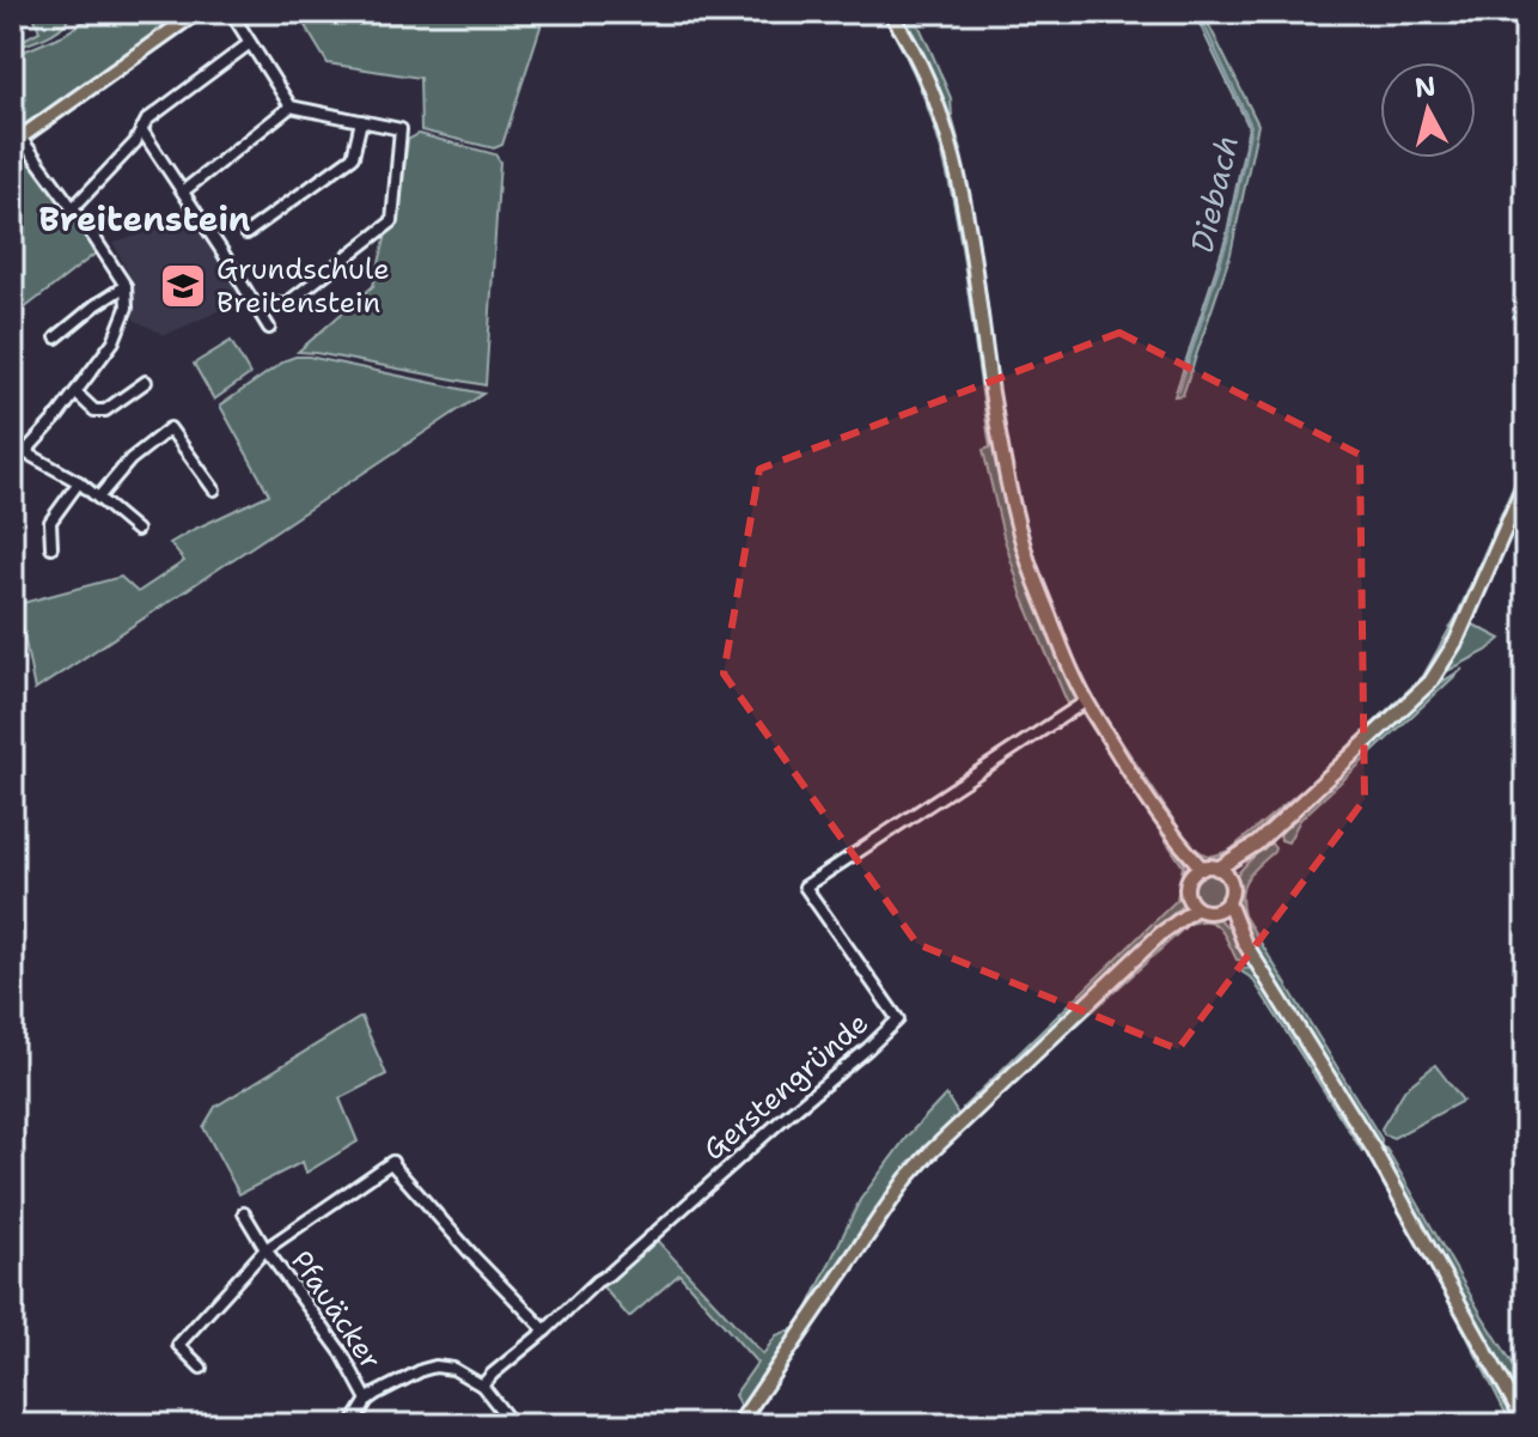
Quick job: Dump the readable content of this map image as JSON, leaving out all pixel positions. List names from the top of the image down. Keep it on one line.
{"streets":{"street":["Gerstengründe","Pfauäcker"]},"districts":["Breitenstein"],"water":["Diebach"],"places":{"school or university":["Grundschule Breitenstein"]},"north":"top"}
